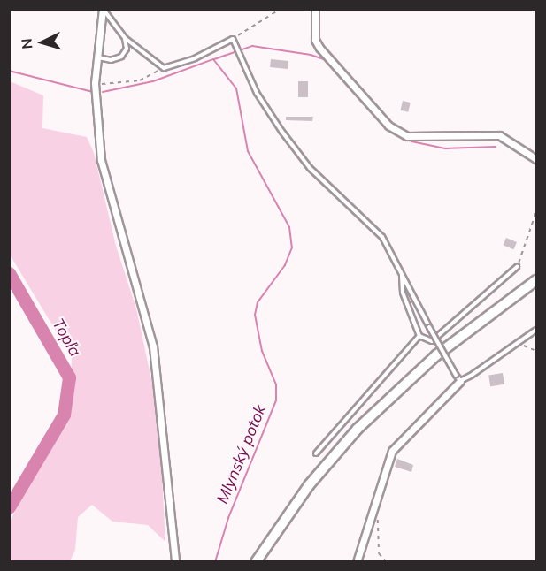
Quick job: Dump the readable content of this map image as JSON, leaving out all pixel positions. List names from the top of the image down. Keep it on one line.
{"water":["Topľa","Mlynský potok"],"north":"left"}
